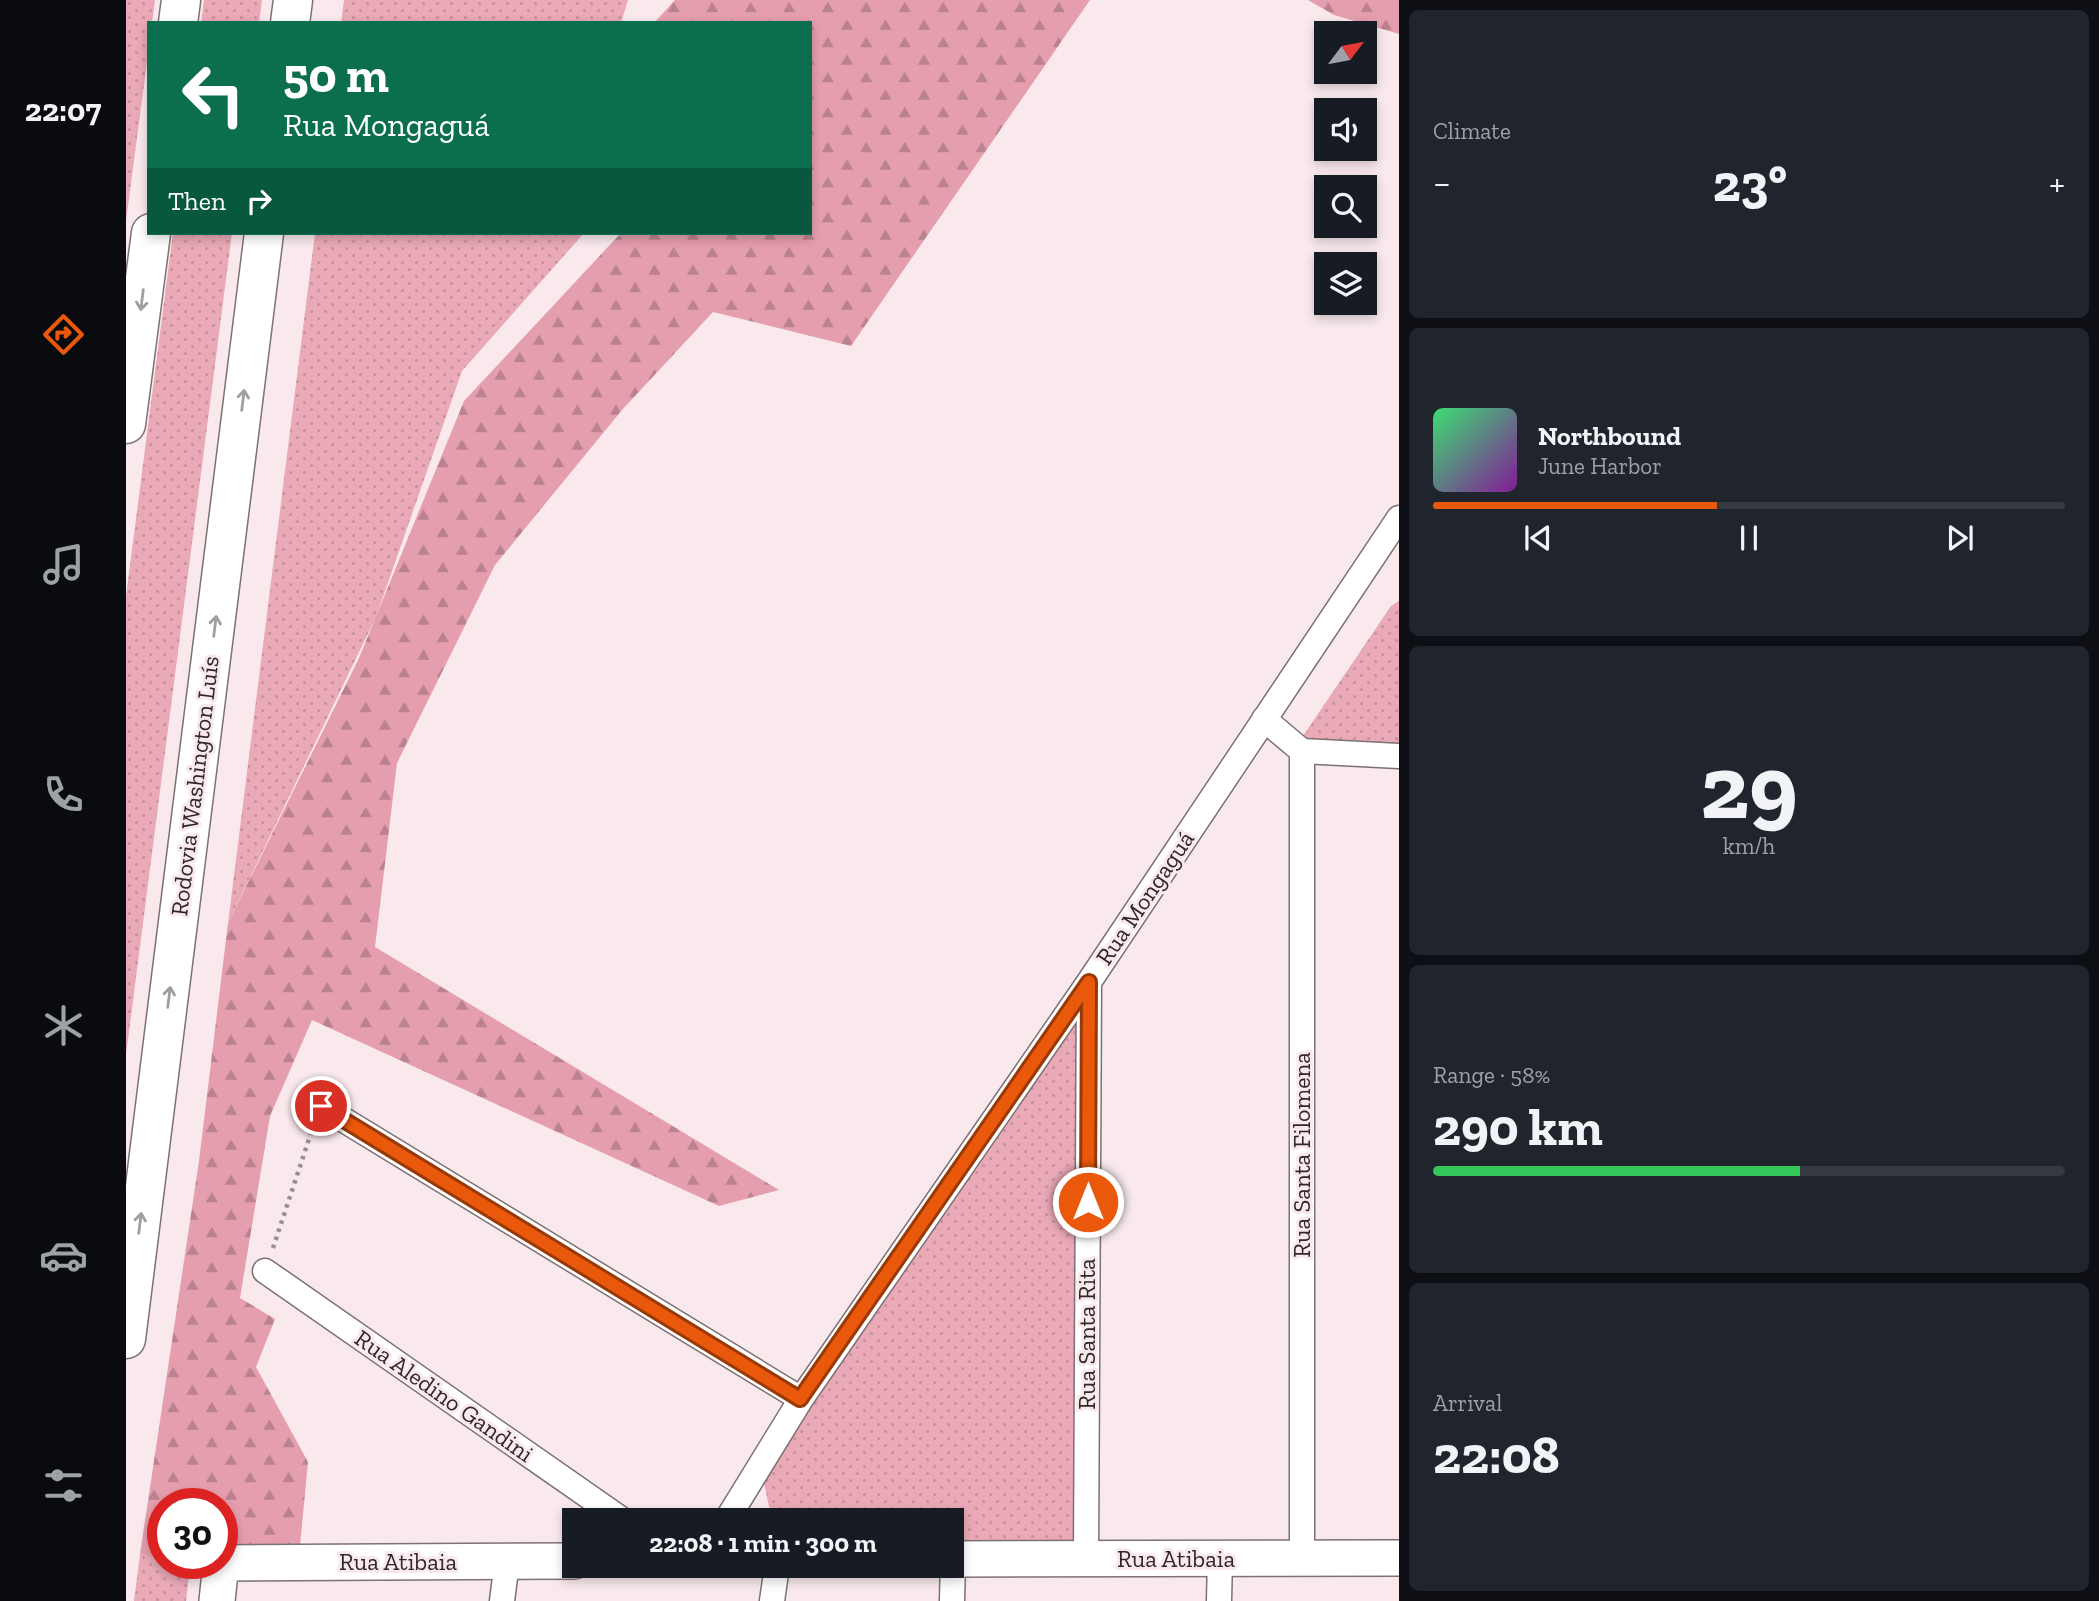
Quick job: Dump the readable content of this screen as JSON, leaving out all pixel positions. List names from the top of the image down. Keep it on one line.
{"streets":{"highway":["Rodovia Washington Luís"],"street":["Rua Mongaguá","Rua Santa Filomena","Rua Santa Rita","Rua Aledino Gandini","Rua Atibaia"]},"crossings":[["Rua Mongaguá","Rua Santa Rita"],["Rua Santa Filomena","Rua Atibaia"],["Rua Santa Rita","Rua Atibaia"]],"one_way":["Rodovia Washington Luís"],"north":"top right","page":{"tabs":"22:07","tile":["Climate",["29","km/h"],["Range · 58%","290 km"],["Arrival","22:08"]],"turn":["50 m","Rua Mongaguá"],"heat":["−","23°","+"],"then":"Then","song":["Northbound","June Harbor"],"limit":"30","trip":"22:08 · 1 min · 300 m"}}
